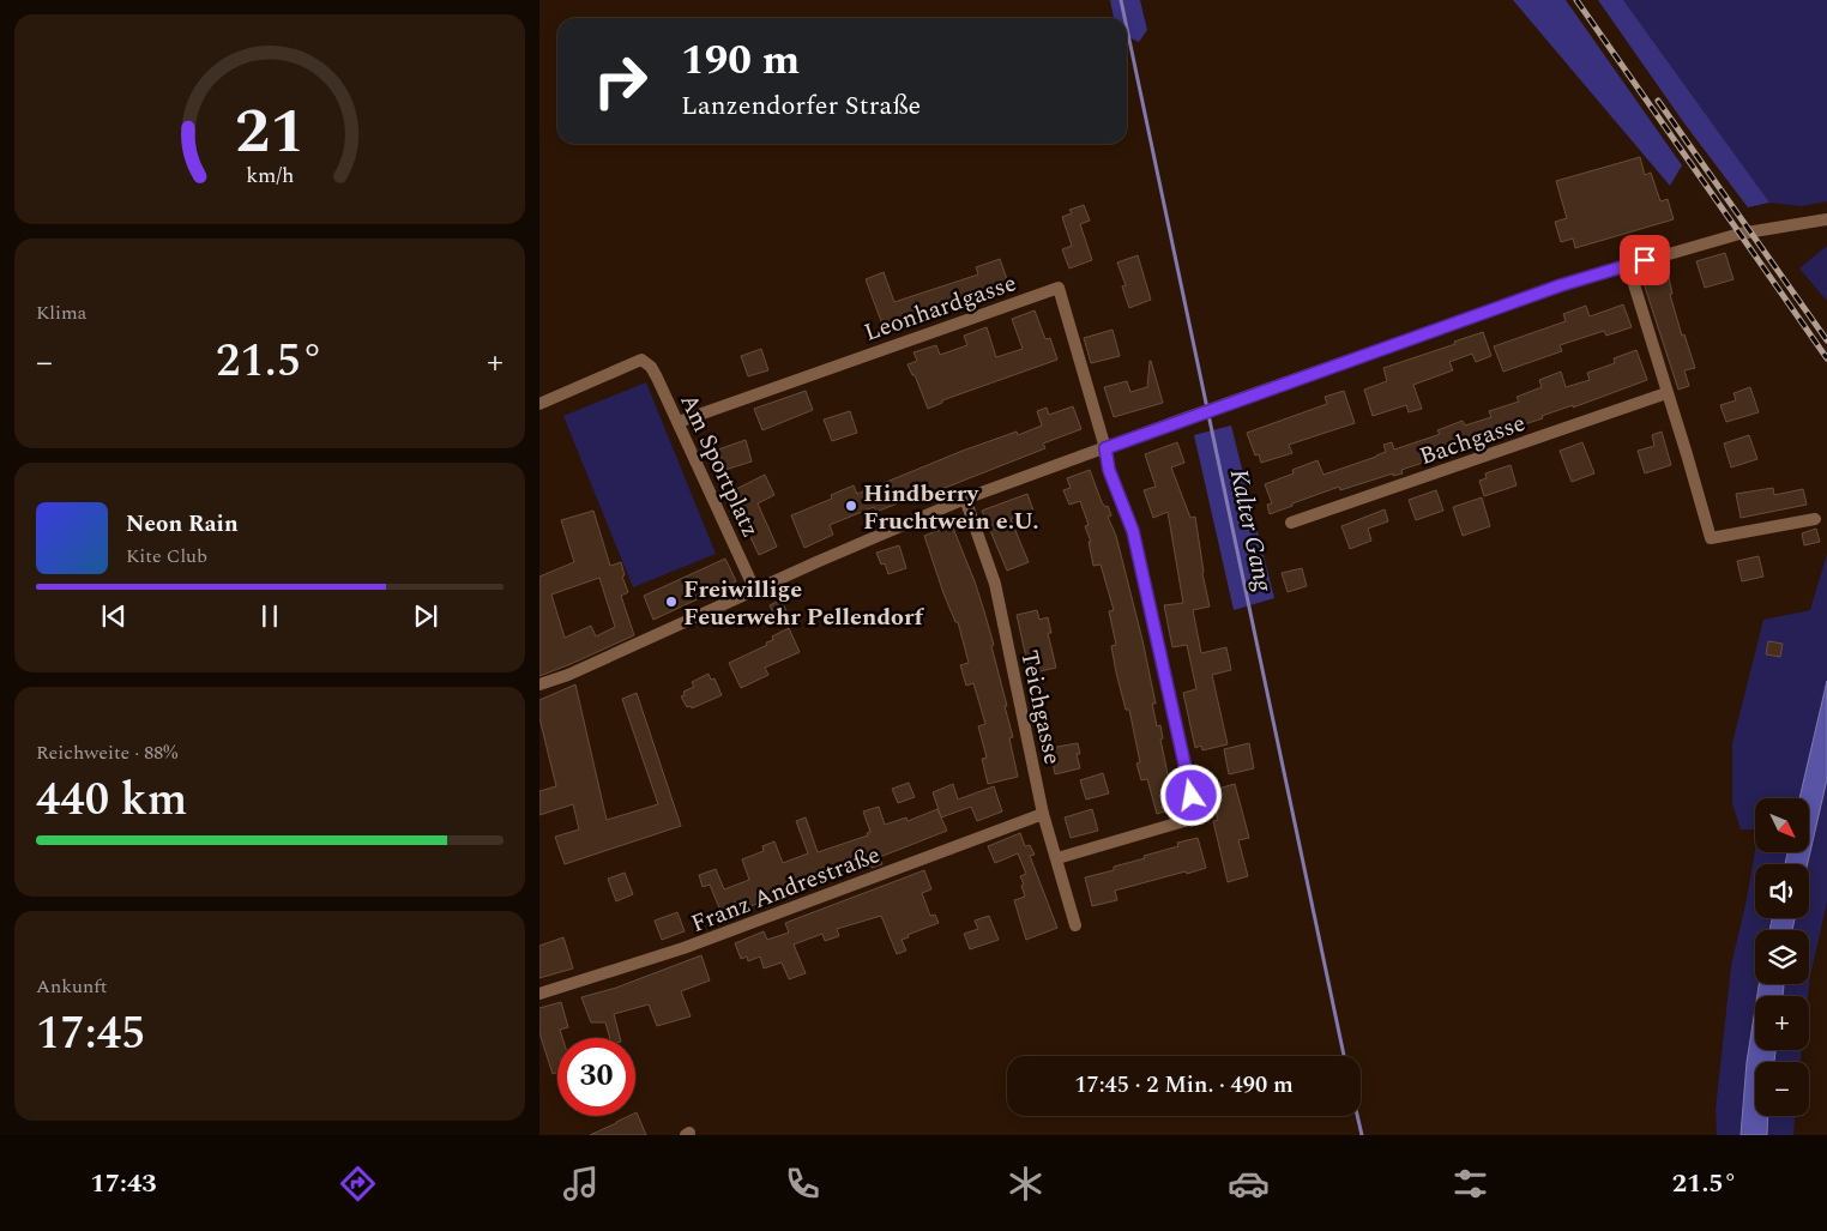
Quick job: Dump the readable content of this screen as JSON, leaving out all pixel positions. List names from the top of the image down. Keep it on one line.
{"streets":{"street":["Leonhardgasse","Bachgasse","Am Sportplatz","Teichgasse","Franz Andrestraße"]},"crossings":[["Leonhardgasse","Am Sportplatz"],["Teichgasse","Franz Andrestraße"]],"water":["Kalter Gang"],"places":["Hindberry Fruchtwein e.U.","Freiwillige Feuerwehr Pellendorf"],"north":"bottom right","page":{"turn":["190 m","Lanzendorfer Straße"],"tile":["Klima",["Reichweite · 88%","440 km"],["Ankunft","17:45"]],"heat":["−","21.5°","+"],"song":["Neon Rain","Kite Club"],"map_buttons":["+","−"],"limit":"30","trip":"17:45 · 2 Min. · 490 m","tabs":["17:43","21.5°"],"gauge":["21","km/h"]}}
